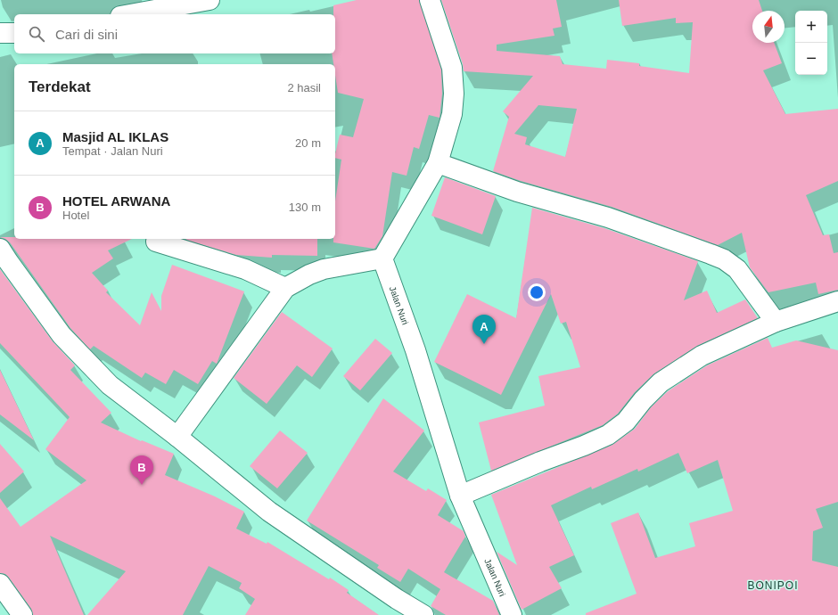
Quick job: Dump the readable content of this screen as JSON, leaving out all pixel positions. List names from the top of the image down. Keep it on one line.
{"streets":{"street":["Jalan Nuri"]},"districts":["BONIPOI"],"north":"top","page":{"map_buttons":["+","−"],"search":"Cari di sini","heading":["Terdekat","2 hasil"],"list":[{"mark":"A","name":"Masjid AL IKLAS","note":"Tempat · Jalan Nuri","value":"20 m"},{"mark":"B","name":"HOTEL ARWANA","note":"Hotel","value":"130 m"}],"pins":["A","B"]}}
